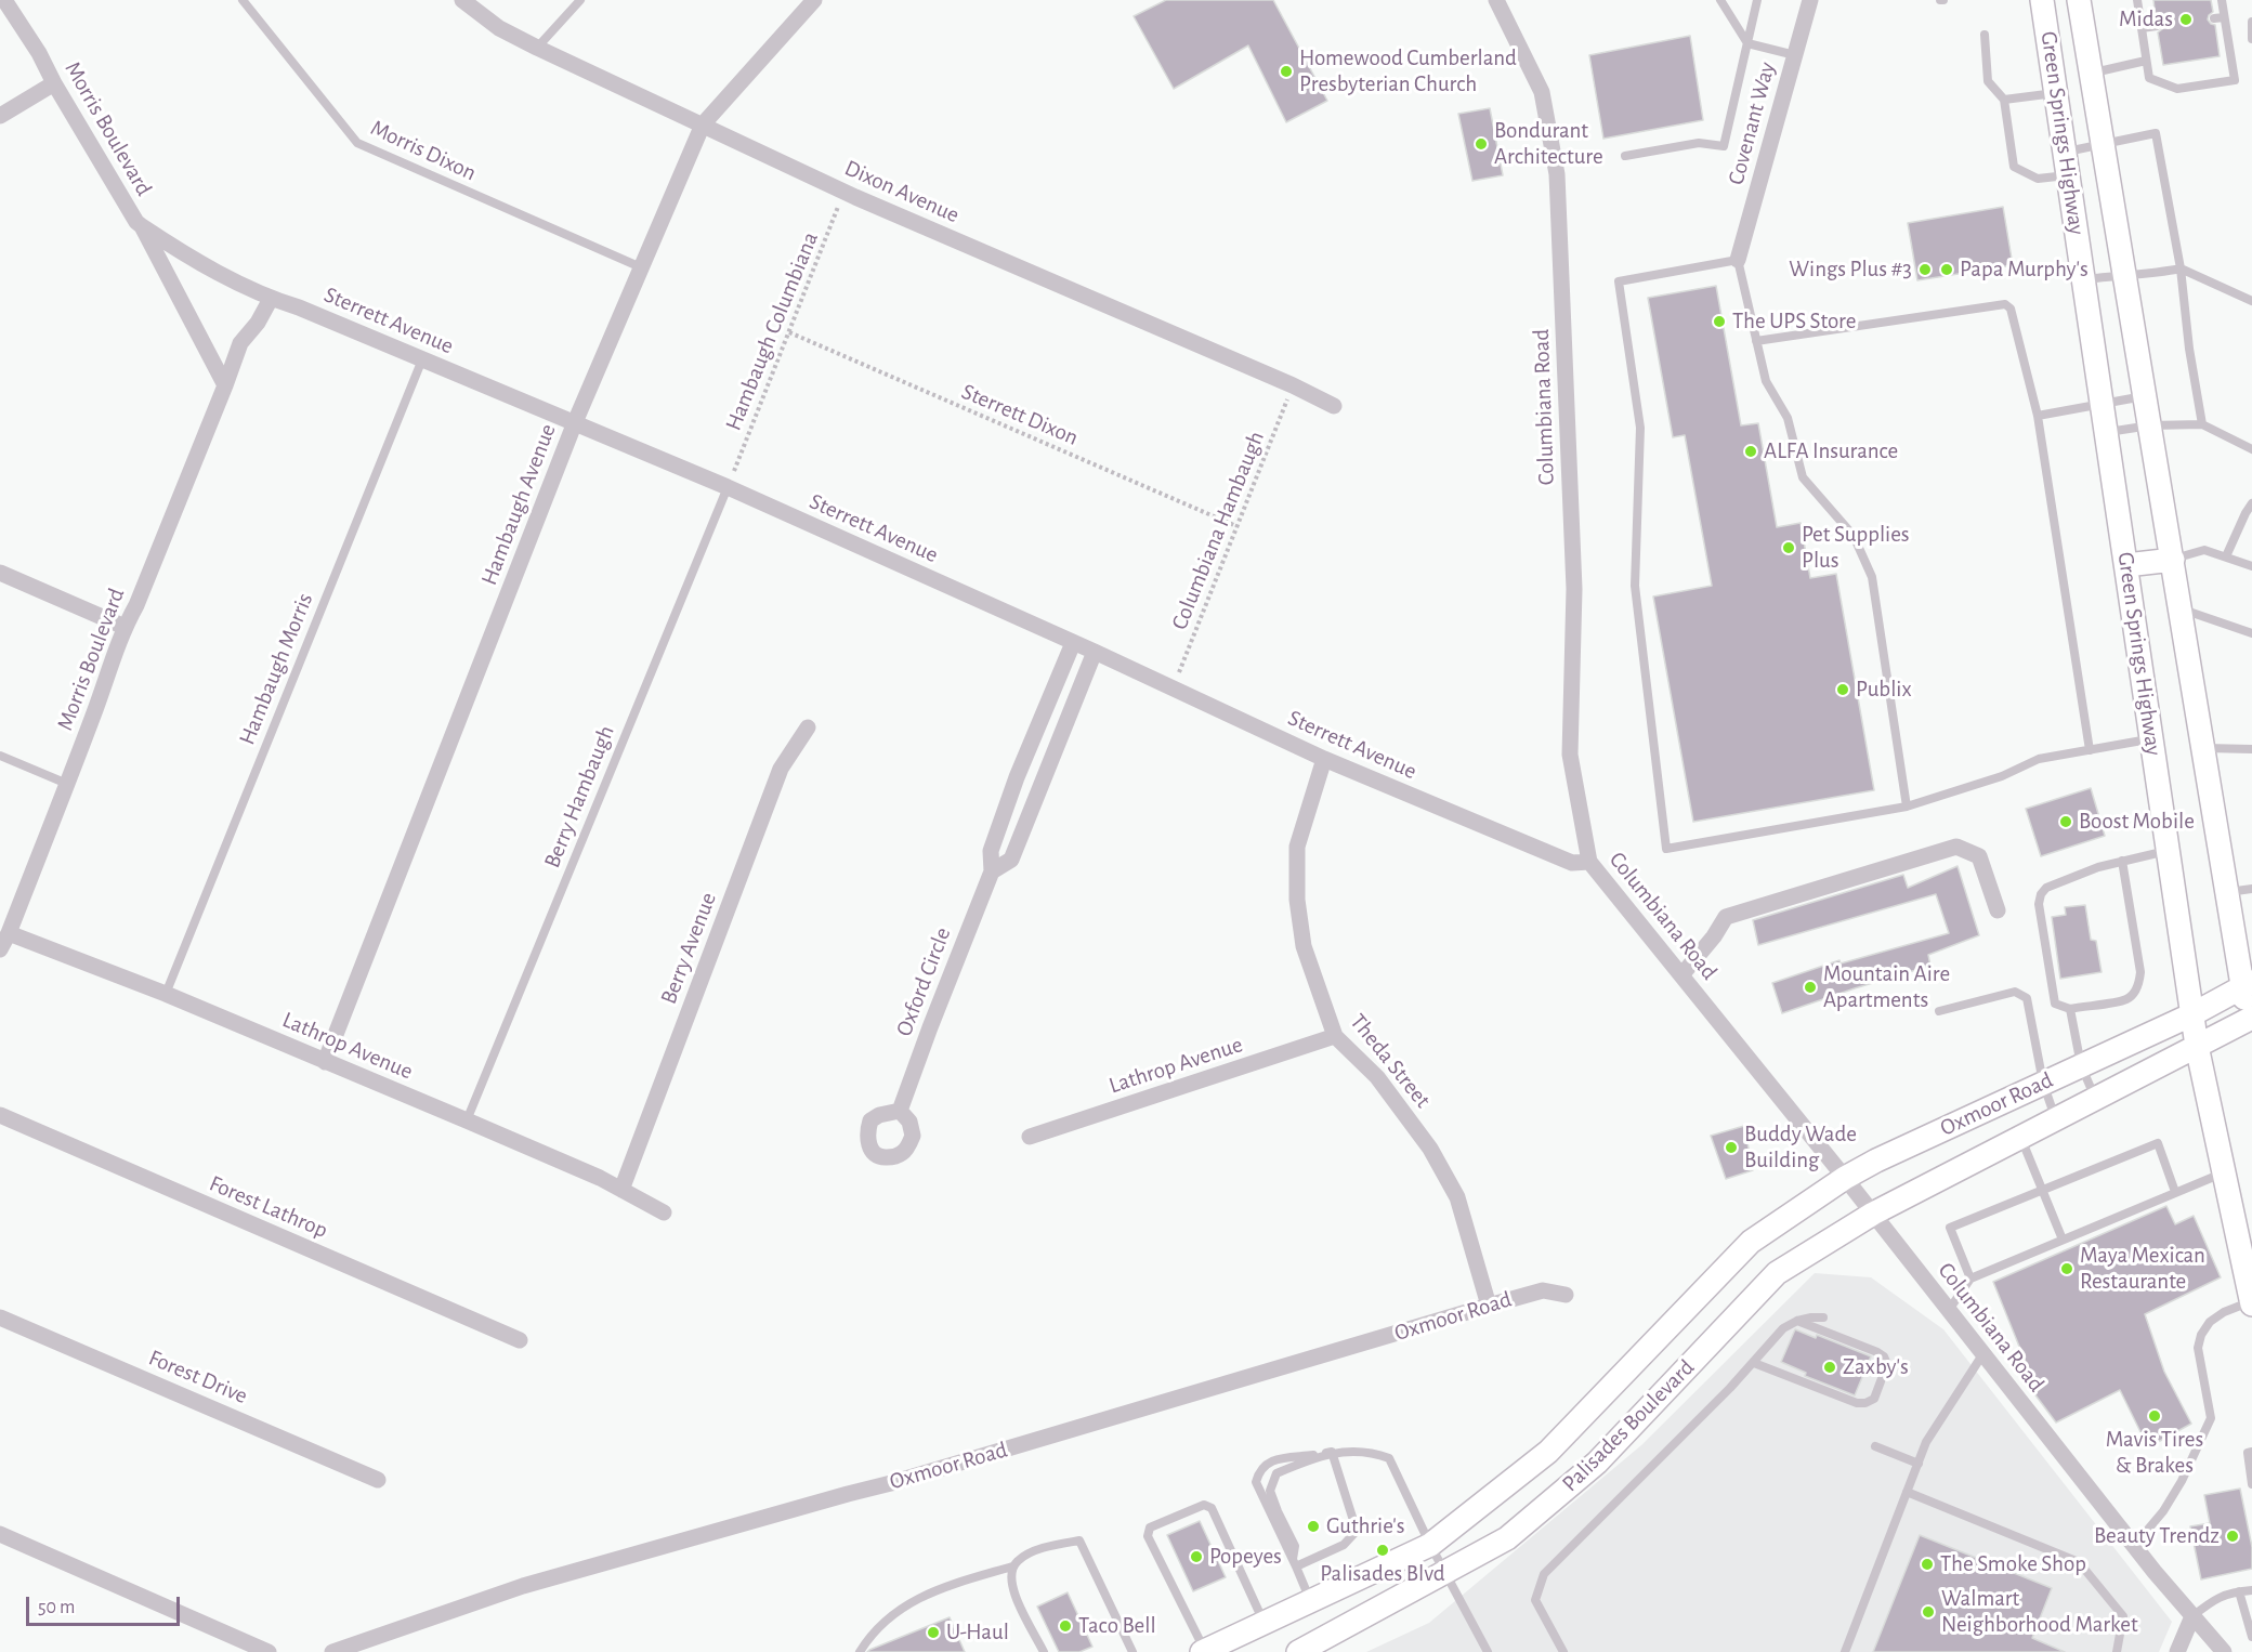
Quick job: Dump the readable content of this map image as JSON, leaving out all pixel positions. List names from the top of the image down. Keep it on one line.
{"streets":{"main road":["Green Springs Highway","Oxmoor Road","Palisades Boulevard"],"street":["Covenant Way","Morris Boulevard","Dixon Avenue","Sterrett Avenue","Columbiana Road","Hambaugh Avenue","Berry Avenue","Oxford Circle","Lathrop Avenue","Theda Street","Forest Lathrop","Forest Drive"],"lane":["Morris Dixon","Hambaugh Morris","Berry Hambaugh"],"path":["Hambaugh Columbiana","Sterrett Dixon","Columbiana Hambaugh"]},"crossings":[["Morris Boulevard","Sterrett Avenue"],["Morris Boulevard","Lathrop Avenue"],["Green Springs Highway","Oxmoor Road"],["Morris Dixon","Hambaugh Avenue"],["Dixon Avenue","Hambaugh Columbiana"],["Dixon Avenue","Hambaugh Avenue"],["Dixon Avenue","Columbiana Hambaugh"],["Sterrett Avenue","Hambaugh Columbiana"],["Sterrett Avenue","Columbiana Road"],["Sterrett Avenue","Hambaugh Avenue"],["Sterrett Avenue","Columbiana Hambaugh"],["Sterrett Avenue","Hambaugh Morris"],["Sterrett Avenue","Berry Hambaugh"],["Sterrett Avenue","Oxford Circle"],["Sterrett Avenue","Theda Street"],["Hambaugh Columbiana","Sterrett Dixon"],["Hambaugh Columbiana","Berry Hambaugh"],["Columbiana Road","Oxmoor Road"],["Columbiana Road","Palisades Boulevard"],["Sterrett Dixon","Columbiana Hambaugh"],["Hambaugh Avenue","Lathrop Avenue"],["Hambaugh Morris","Lathrop Avenue"],["Berry Hambaugh","Lathrop Avenue"],["Berry Avenue","Lathrop Avenue"],["Lathrop Avenue","Theda Street"],["Theda Street","Oxmoor Road"],["Oxmoor Road","Palisades Boulevard"]],"places":["Midas","Homewood Cumberland Presbyterian Church","Bondurant Architecture","Wings Plus #3","Papa Murphy's","The UPS Store","ALFA Insurance","Pet Supplies Plus","Publix","Boost Mobile","Mountain Aire Apartments","Buddy Wade Building","Maya Mexican Restaurante","Zaxby's","Mavis Tires & Brakes","Guthrie's","Beauty Trendz","Palisades Blvd","Popeyes","The Smoke Shop","Walmart Neighborhood Market","Taco Bell","U-Haul"],"scale_bar":"50 m"}
